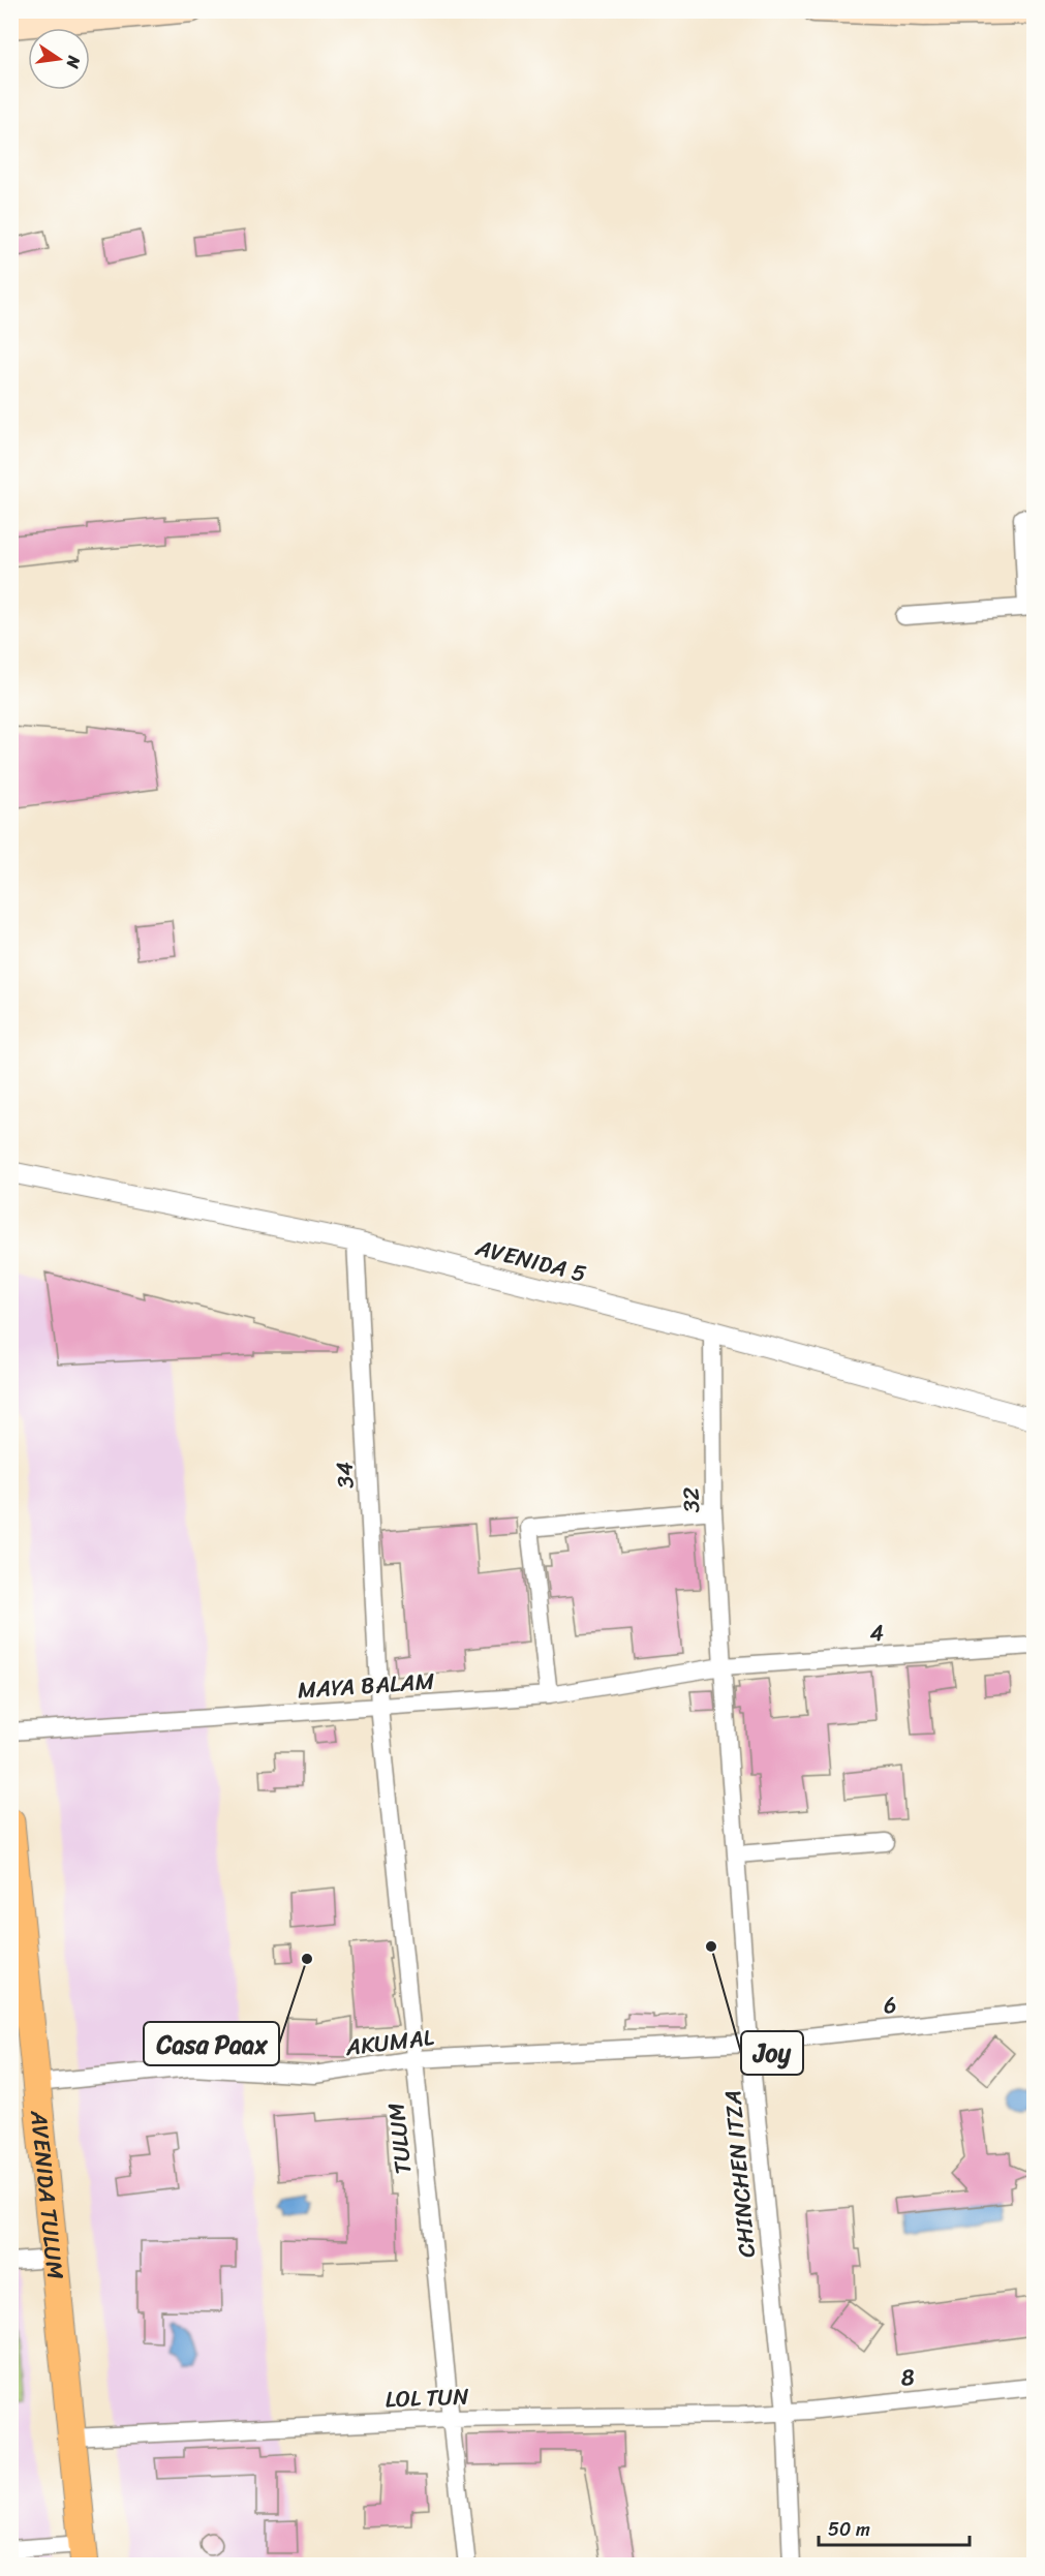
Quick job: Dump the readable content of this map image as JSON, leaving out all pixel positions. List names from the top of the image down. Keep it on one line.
{"streets":{"highway":["AVENIDA TULUM"],"street":["AVENIDA 5","34","32","4","MAYA BALAM","6","AKUMAL","TULUM","CHINCHEN ITZA","8","LOL TUN"]},"crossings":[["AVENIDA 5","34"],["AVENIDA 5","32"],["34","MAYA BALAM"],["34","TULUM"],["32","4"],["32","MAYA BALAM"],["32","CHINCHEN ITZA"],["4","MAYA BALAM"],["4","CHINCHEN ITZA"],["MAYA BALAM","TULUM"],["MAYA BALAM","CHINCHEN ITZA"],["6","AKUMAL"],["6","CHINCHEN ITZA"],["AKUMAL","TULUM"],["AKUMAL","CHINCHEN ITZA"],["AKUMAL","AVENIDA TULUM"],["TULUM","LOL TUN"],["CHINCHEN ITZA","8"],["CHINCHEN ITZA","LOL TUN"],["AVENIDA TULUM","LOL TUN"],["8","LOL TUN"]],"places":["Joy","Casa Paax"],"scale_bar":"50 m","north":"right"}
